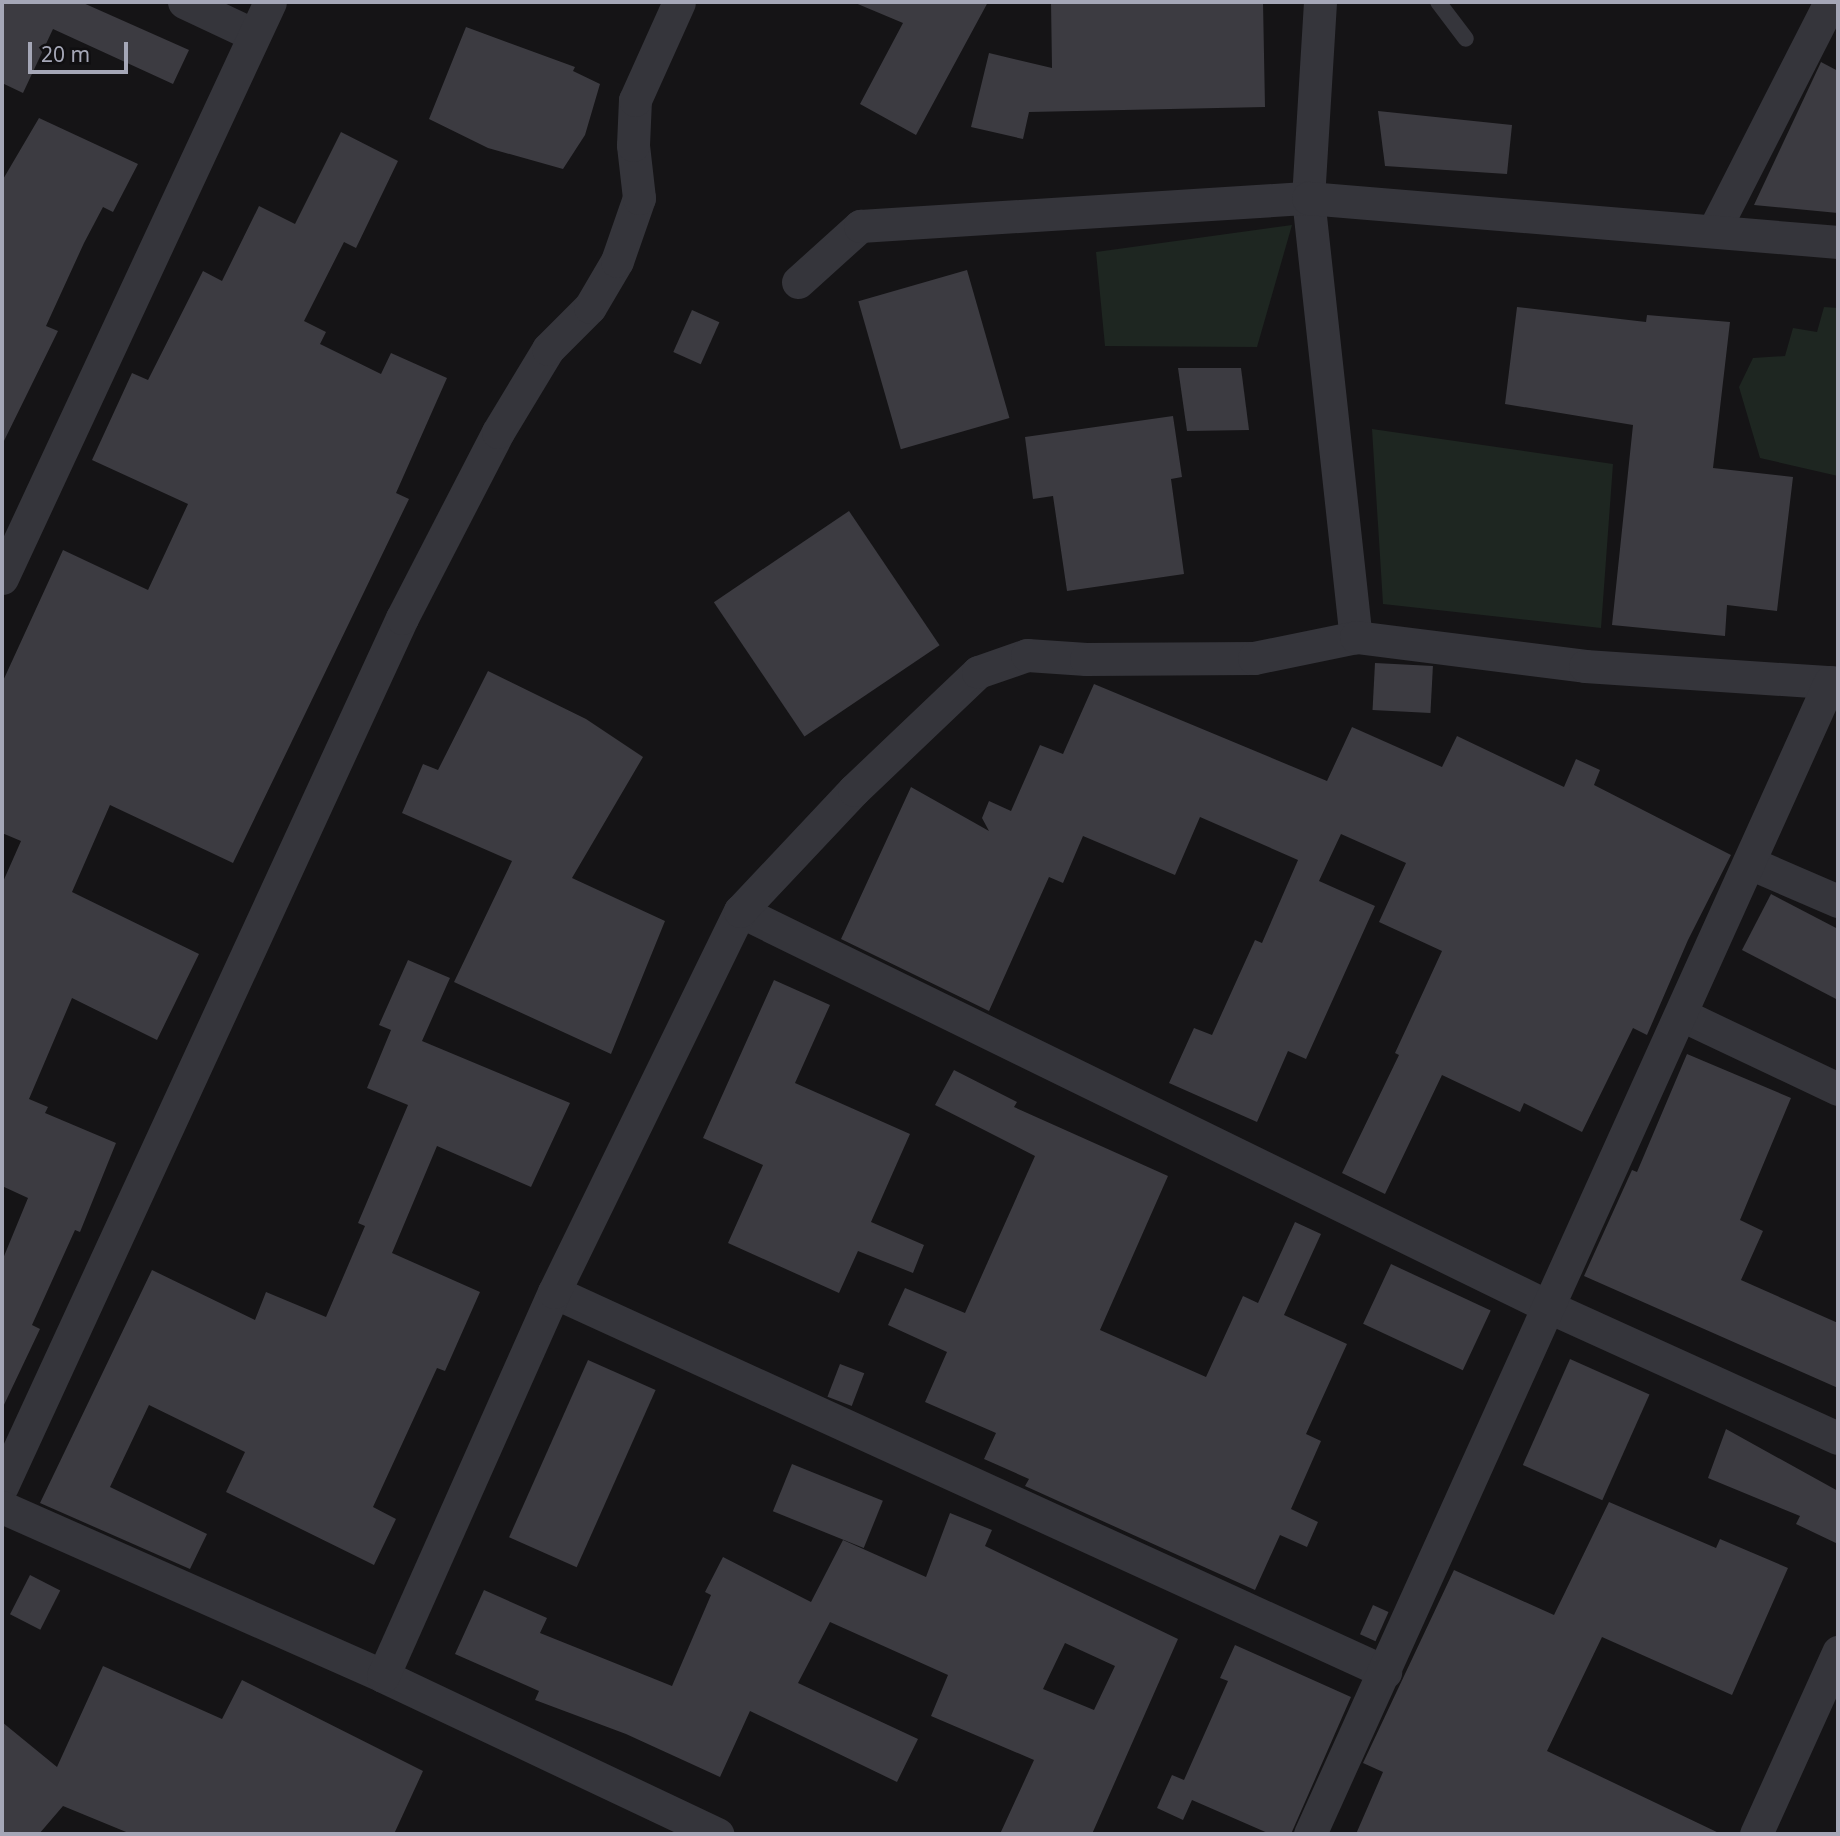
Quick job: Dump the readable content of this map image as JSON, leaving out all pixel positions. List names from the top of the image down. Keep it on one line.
{"scale_bar":"20 m"}
